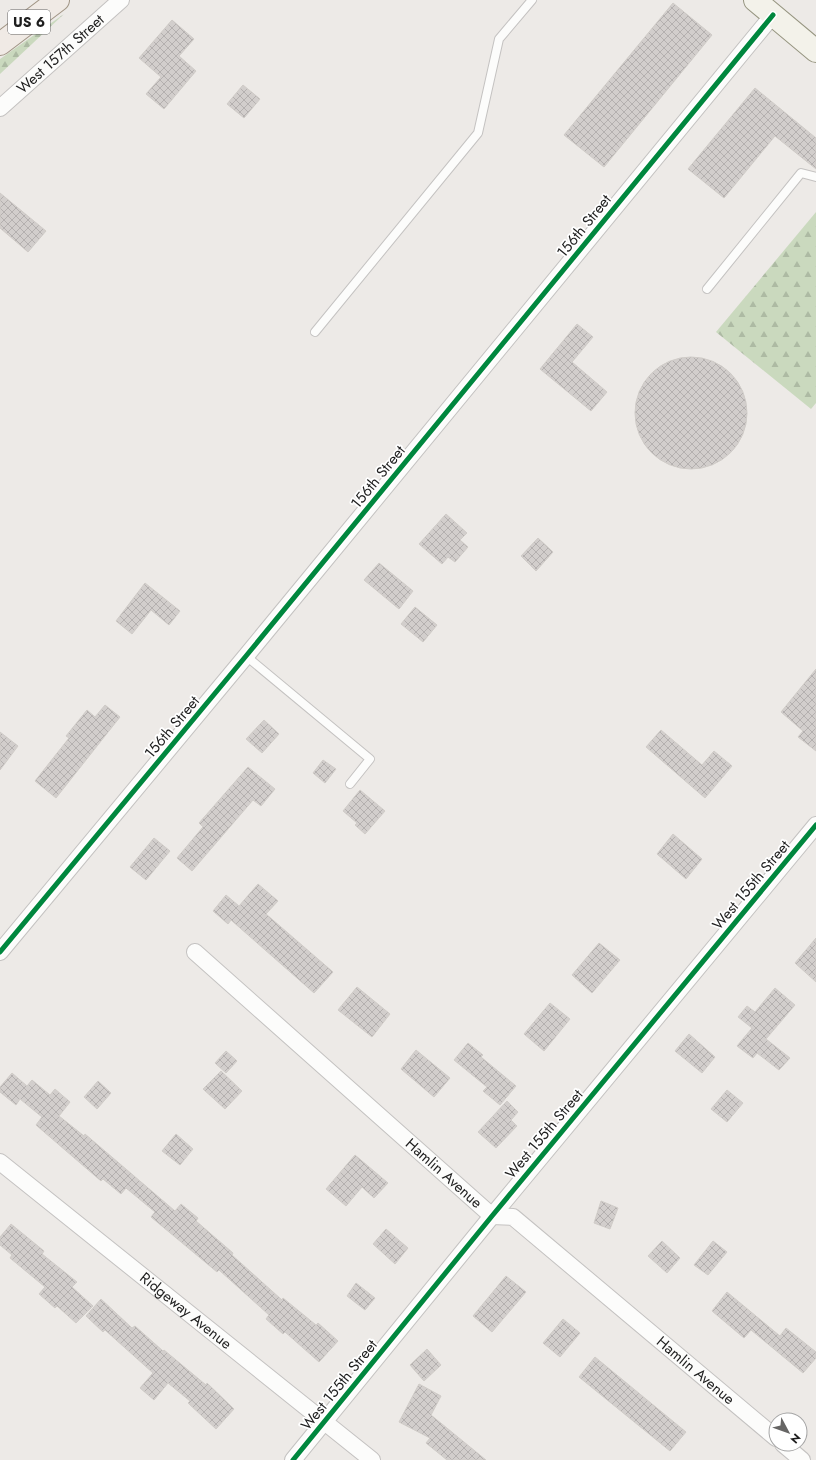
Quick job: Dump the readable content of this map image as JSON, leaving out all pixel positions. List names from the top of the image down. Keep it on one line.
{"streets":{"main road":["US 6"],"street":["West 157th Street","156th Street","West 155th Street","Hamlin Avenue","Ridgeway Avenue"]},"crossings":[["West 155th Street","Hamlin Avenue"],["West 155th Street","Ridgeway Avenue"]],"north":"bottom right"}
